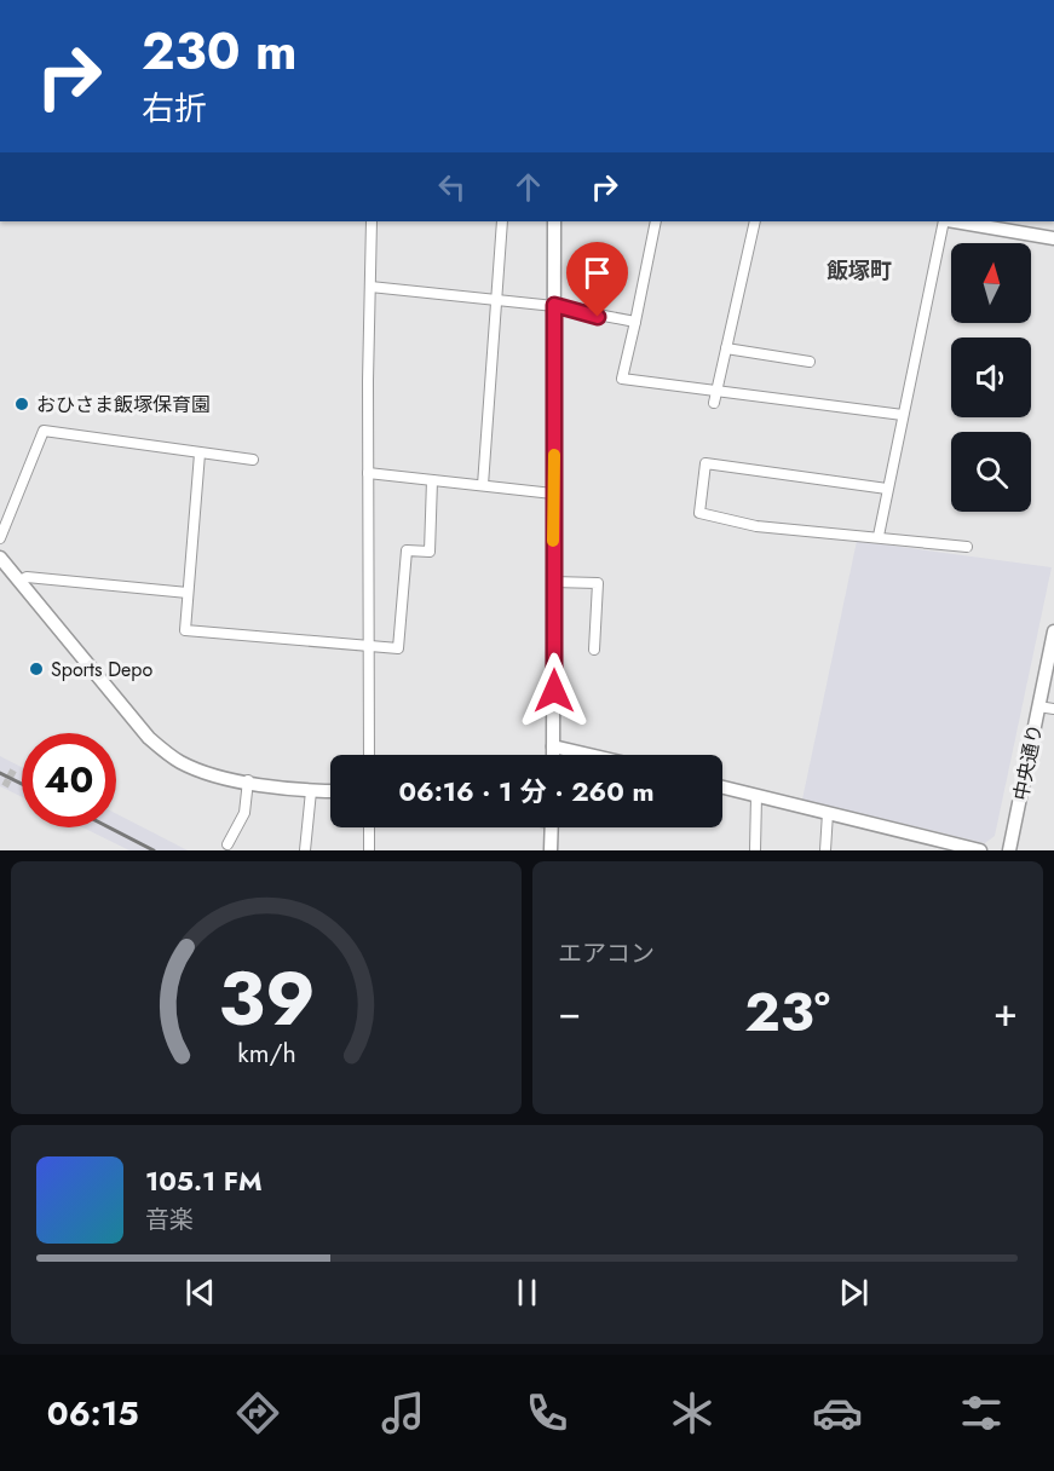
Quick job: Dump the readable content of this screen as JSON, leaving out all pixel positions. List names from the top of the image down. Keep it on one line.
{"streets":{"street":["中央通り"]},"districts":["飯塚町"],"places":["おひさま飯塚保育園","Sports Depo"],"north":"top","page":{"turn":["230 m","右折"],"limit":"40","trip":"06:16 · 1 分 · 260 m","tile":"エアコン","heat":["−","23°","+"],"song":["105.1 FM","音楽"],"tabs":"06:15","gauge":["39","km/h"]}}
